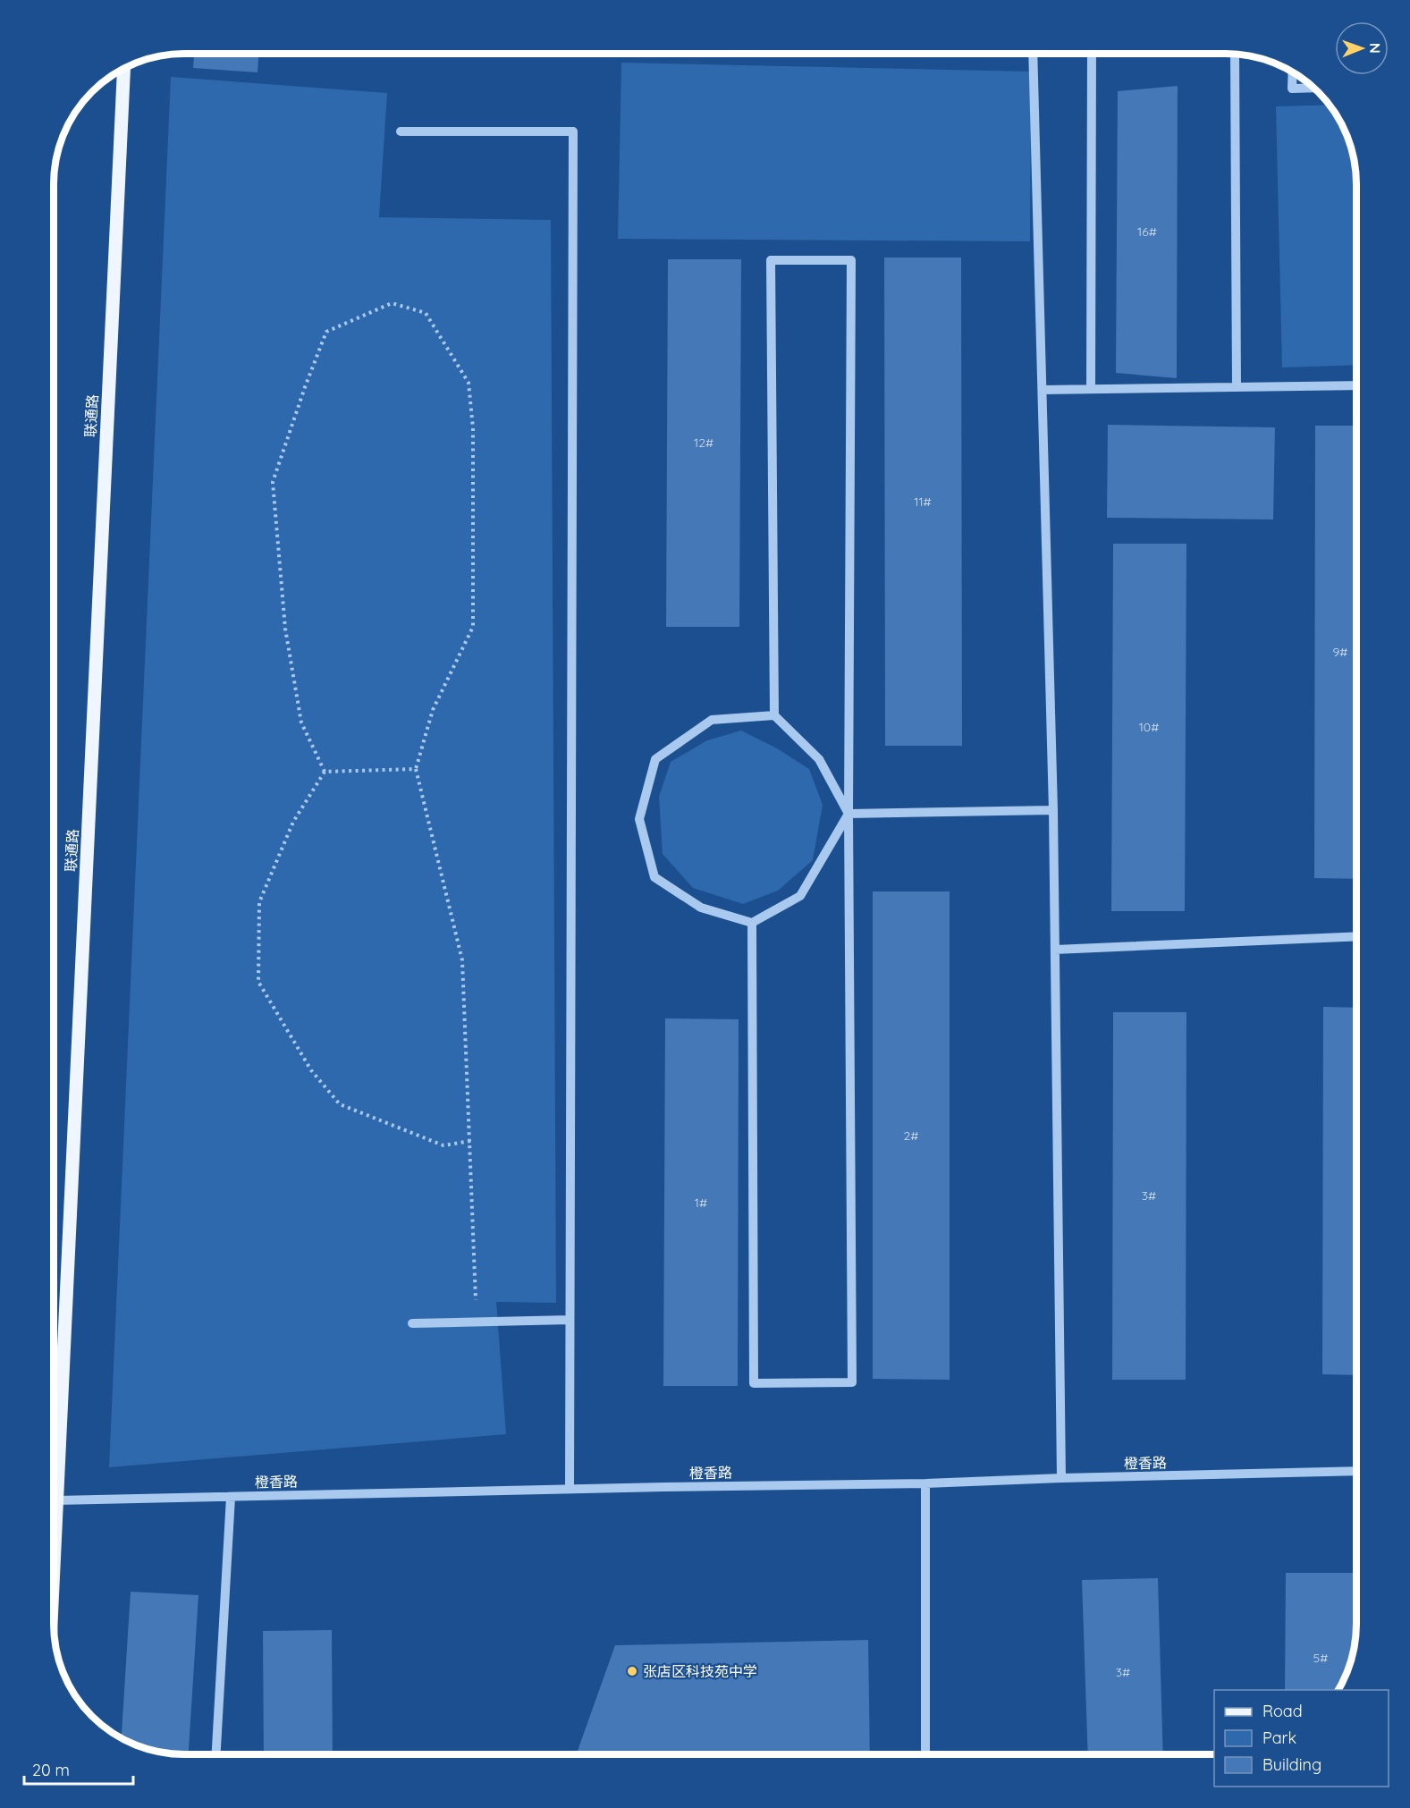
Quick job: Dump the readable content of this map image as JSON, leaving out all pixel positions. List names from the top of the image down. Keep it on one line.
{"streets":{"main road":["联通路"],"street":["橙香路"]},"crossings":[["联通路","橙香路"]],"places":["张店区科技苑中学"],"house_numbers":["16#","12#","11#","9#","10#","2#","3#","1#","5#","3#"],"legend":["Road","Park","Building"],"scale_bar":"20 m","north":"right"}
